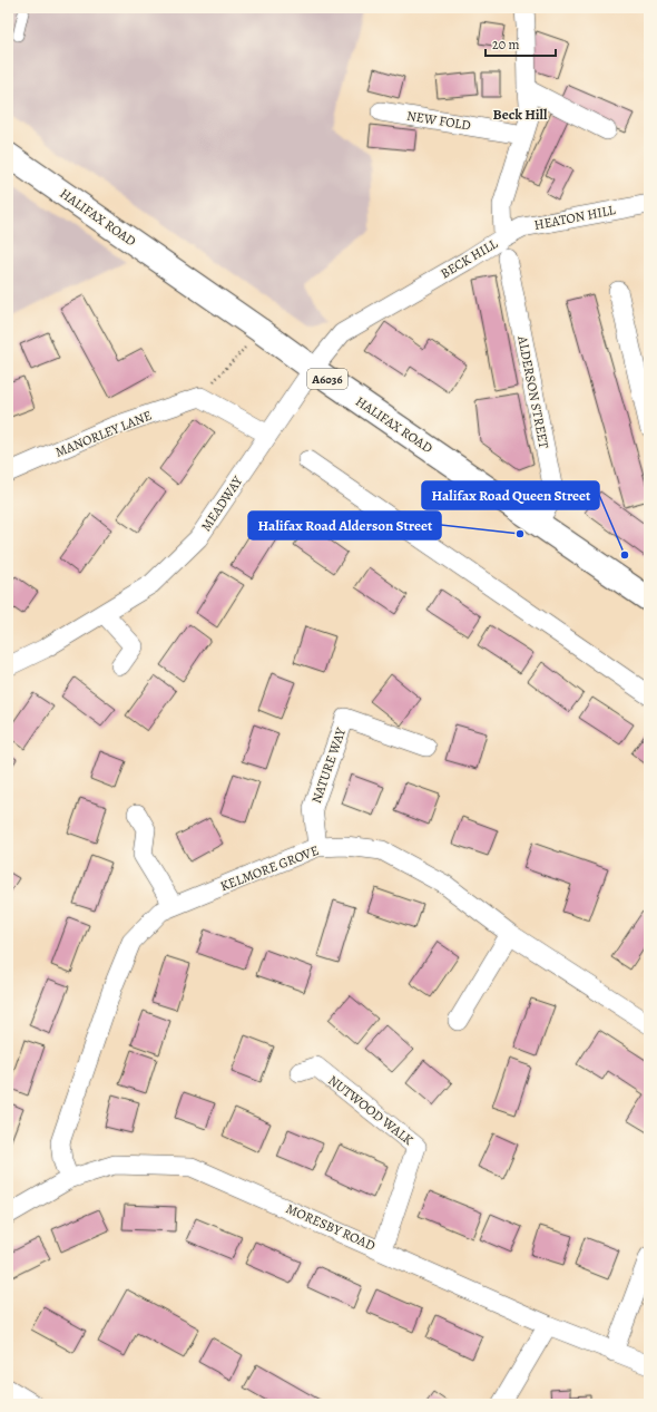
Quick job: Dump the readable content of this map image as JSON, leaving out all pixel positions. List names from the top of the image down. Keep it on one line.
{"streets":{"highway":["HALIFAX ROAD","A6036"],"street":["NEW FOLD","HEATON HILL","BECK HILL","ALDERSON STREET","MANORLEY LANE","MEADWAY","NATURE WAY","KELMORE GROVE","NUTWOOD WALK","MORESBY ROAD"]},"crossings":[["NEW FOLD","BECK HILL"],["HALIFAX ROAD","BECK HILL"],["HALIFAX ROAD","ALDERSON STREET"],["HALIFAX ROAD","MEADWAY"],["HEATON HILL","BECK HILL"],["BECK HILL","MEADWAY"],["NATURE WAY","KELMORE GROVE"],["KELMORE GROVE","MORESBY ROAD"],["NUTWOOD WALK","MORESBY ROAD"]],"districts":["Beck Hill"],"places":["Halifax Road Alderson Street","Halifax Road Queen Street"],"scale_bar":"20 m"}
